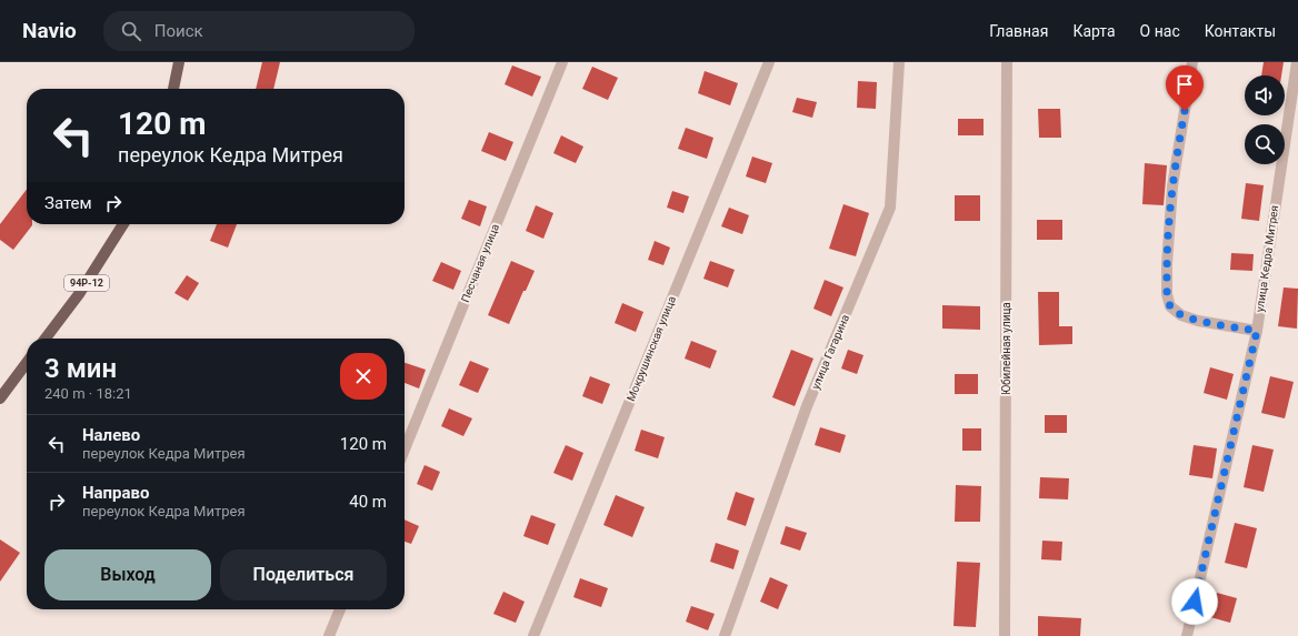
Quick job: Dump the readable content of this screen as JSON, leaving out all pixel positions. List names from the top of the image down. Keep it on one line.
{"streets":{"main road":["94Р-12"],"street":["улица Кедра Митрея","Песчаная улица","Мокрушинская улица","Юбилейная улица","улица Гагарина"]},"page":{"header":"Navio","search":"Поиск","nav":["Главная","Карта","О нас","Контакты"],"turn":["120 m","переулок Кедра Митрея"],"then":"Затем","heading":["3 мин","240 m · 18:21"],"list":[{"name":"Налево","note":"переулок Кедра Митрея","value":"120 m"},{"name":"Направо","note":"переулок Кедра Митрея","value":"40 m"}],"buttons":["Выход","Поделиться"]}}
